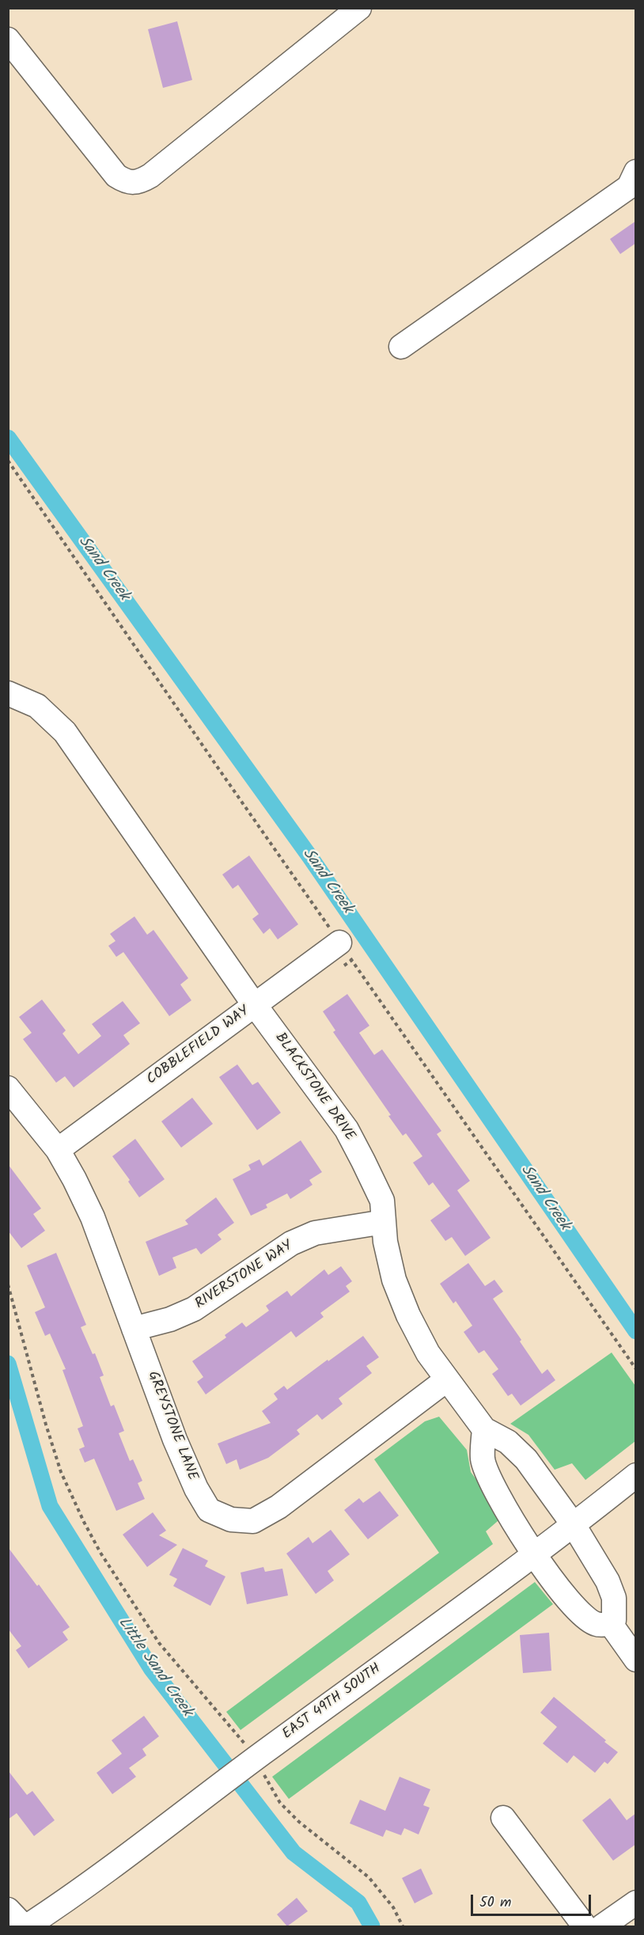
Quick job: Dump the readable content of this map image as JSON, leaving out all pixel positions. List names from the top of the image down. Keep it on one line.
{"streets":{"street":["COBBLEFIELD WAY","BLACKSTONE DRIVE","RIVERSTONE WAY","GREYSTONE LANE","EAST 49TH SOUTH"]},"crossings":[["COBBLEFIELD WAY","BLACKSTONE DRIVE"],["COBBLEFIELD WAY","GREYSTONE LANE"],["BLACKSTONE DRIVE","RIVERSTONE WAY"],["BLACKSTONE DRIVE","GREYSTONE LANE"],["BLACKSTONE DRIVE","EAST 49TH SOUTH"],["RIVERSTONE WAY","GREYSTONE LANE"]],"water":["Sand Creek","Little Sand Creek"],"scale_bar":"50 m"}
